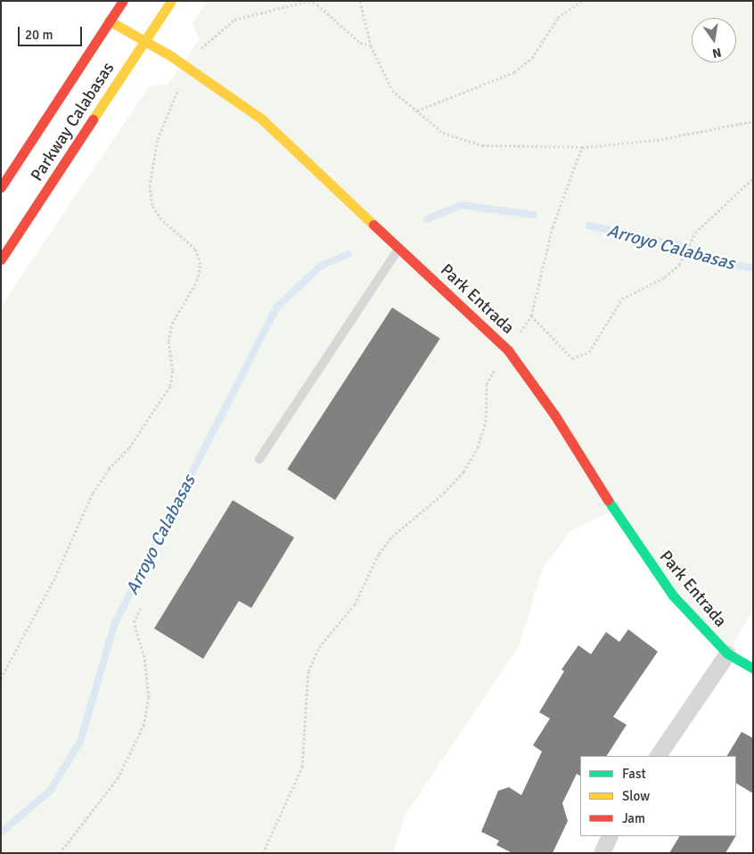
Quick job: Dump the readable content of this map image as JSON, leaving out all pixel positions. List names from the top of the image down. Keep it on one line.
{"streets":{"street":["Parkway Calabasas","Park Entrada"]},"crossings":[["Parkway Calabasas","Park Entrada"]],"water":["Arroyo Calabasas"],"legend":["Fast","Slow","Jam"],"scale_bar":"20 m","north":"bottom"}
